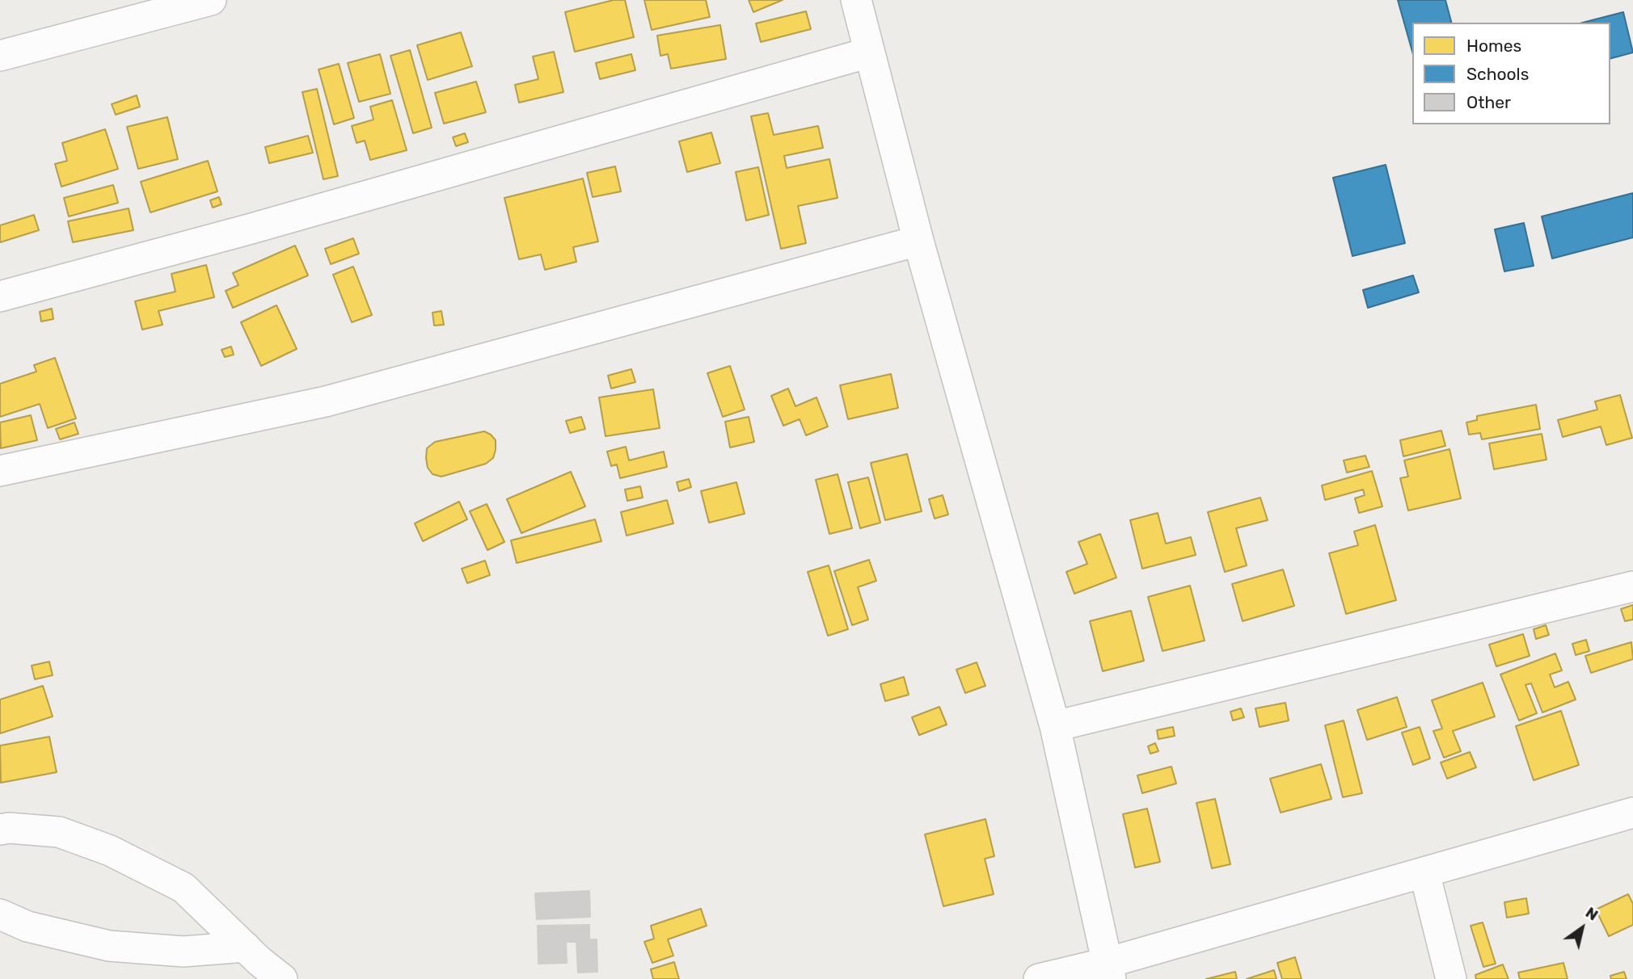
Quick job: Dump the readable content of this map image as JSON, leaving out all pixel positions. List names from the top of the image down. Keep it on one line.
{"legend":["Homes","Schools","Other"],"north":"top right"}
